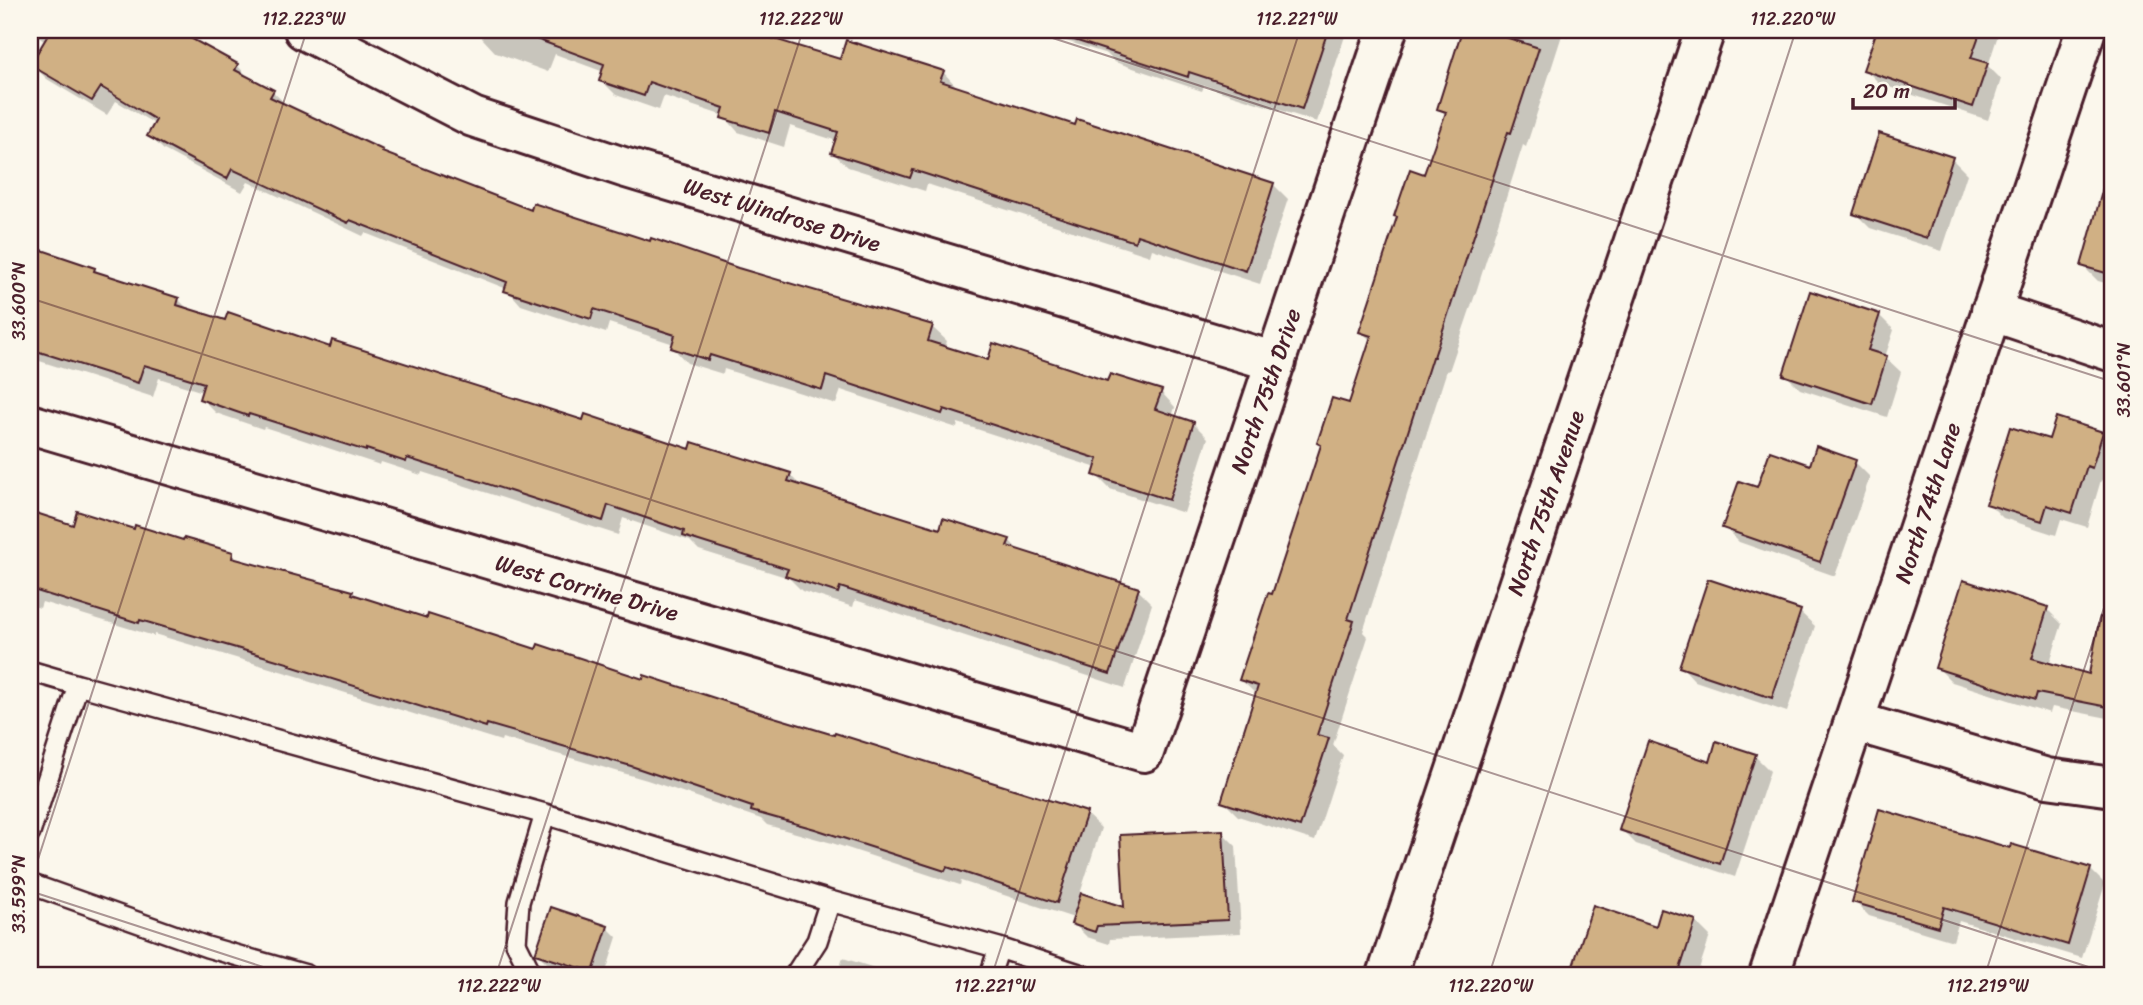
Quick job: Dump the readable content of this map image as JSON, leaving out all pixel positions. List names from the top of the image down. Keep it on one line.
{"streets":{"street":["West Windrose Drive","North 75th Drive","North 75th Avenue","North 74th Lane","West Corrine Drive"]},"crossings":[["West Windrose Drive","North 75th Drive"],["North 75th Drive","West Corrine Drive"]],"scale_bar":"20 m","coordinates":["112.223°W","112.222°W","112.221°W","112.220°W","33.600°N","33.601°N","33.599°N","112.219°W"]}
